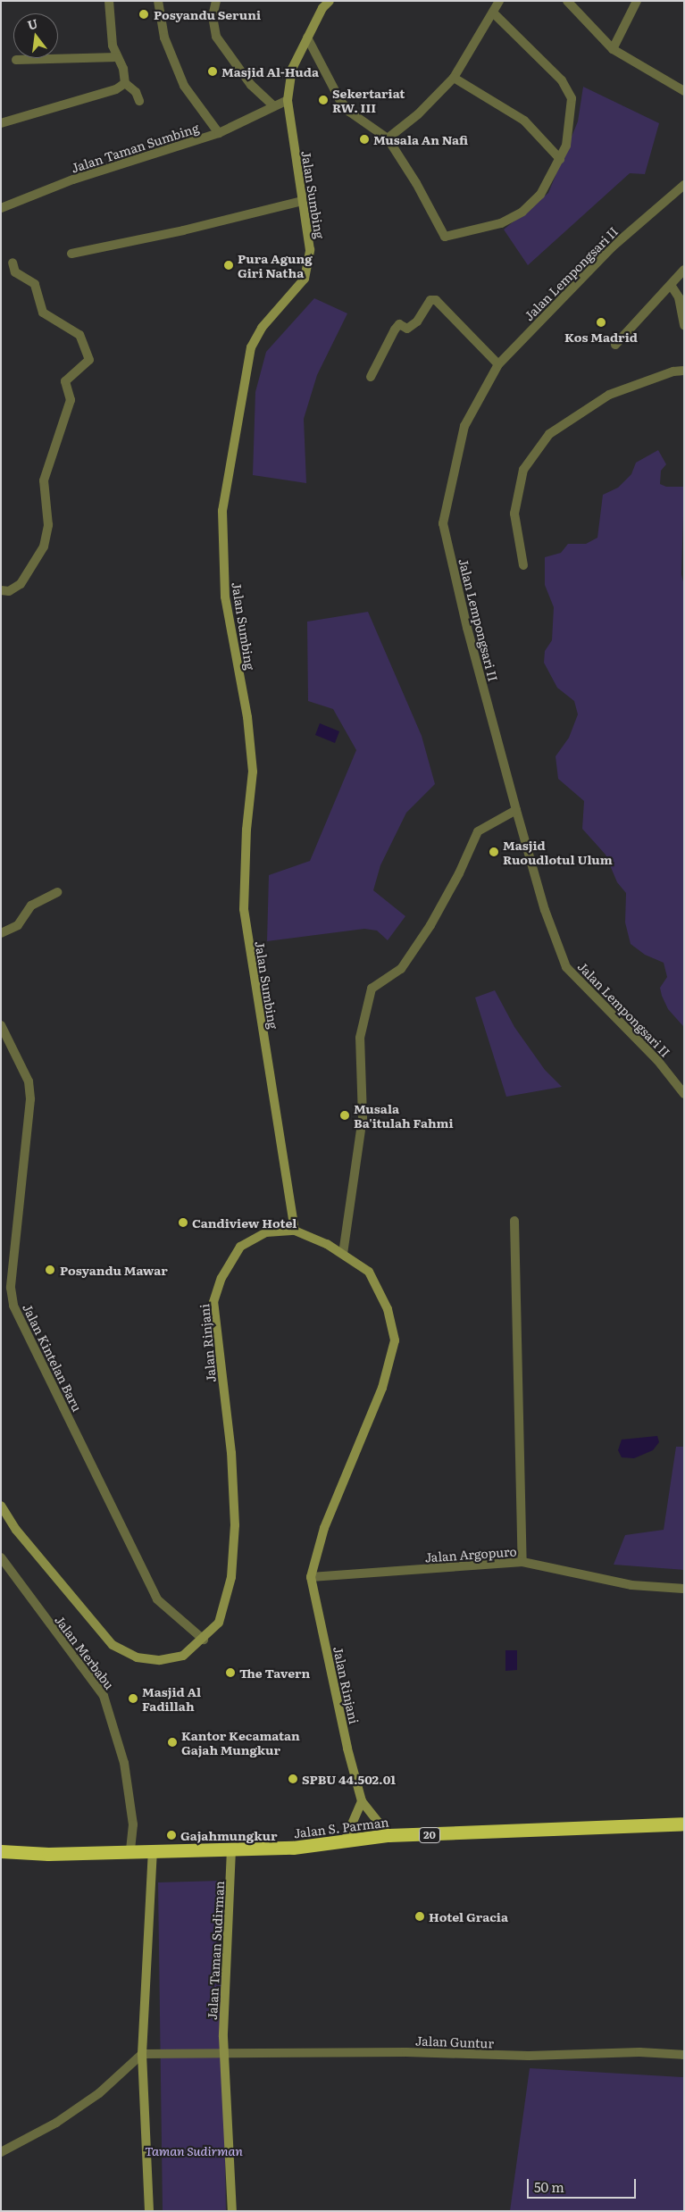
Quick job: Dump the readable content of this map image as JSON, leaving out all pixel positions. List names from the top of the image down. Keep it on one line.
{"streets":{"highway":["Jalan S. Parman","20"],"street":["Jalan Taman Sumbing","Jalan Sumbing","Jalan Lempongsari II","Jalan Rinjani","Jalan Kintelan Baru","Jalan Argopuro","Jalan Merbabu","Jalan Taman Sudirman","Jalan Guntur"]},"crossings":[["Jalan Taman Sumbing","Jalan Sumbing"],["Jalan Sumbing","Jalan Rinjani"],["Jalan Rinjani","Jalan Kintelan Baru"],["Jalan Rinjani","Jalan Argopuro"],["Jalan Rinjani","Jalan S. Parman"],["Jalan Merbabu","Jalan S. Parman"],["Jalan S. Parman","Jalan Taman Sudirman"],["Jalan Taman Sudirman","Jalan Guntur"]],"parks":["Taman Sudirman"],"places":["Posyandu Seruni","Masjid Al-Huda","Sekertariat RW. III","Musala An Nafi","Pura Agung Giri Natha","Kos Madrid","Masjid Ruoudlotul Ulum","Musala Ba'itulah Fahmi","Candiview Hotel","Posyandu Mawar","The Tavern","Masjid Al Fadillah","Kantor Kecamatan Gajah Mungkur","SPBU 44.502.01","Gajahmungkur","Hotel Gracia"],"scale_bar":"50 m","north":"top"}
